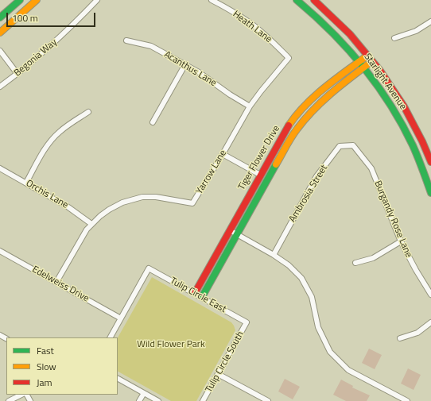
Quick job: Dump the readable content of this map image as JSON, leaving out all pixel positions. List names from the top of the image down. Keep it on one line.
{"streets":{"street":["Heath Lane","Begonia Way","Acanthus Lane","Starlight Avenue","Tiger Flower Drive","Yarrow Lane","Ambrosia Street","Orchis Lane","Burgandy Rose Lane","Edelweiss Drive","Tulip Circle East","Tulip Circle South"]},"crossings":[["Heath Lane","Yarrow Lane"],["Acanthus Lane","Yarrow Lane"],["Starlight Avenue","Tiger Flower Drive"],["Tiger Flower Drive","Tulip Circle East"],["Yarrow Lane","Orchis Lane"],["Yarrow Lane","Edelweiss Drive"],["Ambrosia Street","Burgandy Rose Lane"],["Edelweiss Drive","Tulip Circle East"],["Tulip Circle East","Tulip Circle South"]],"parks":["Wild Flower Park"],"legend":["Fast","Slow","Jam"],"scale_bar":"100 m"}
